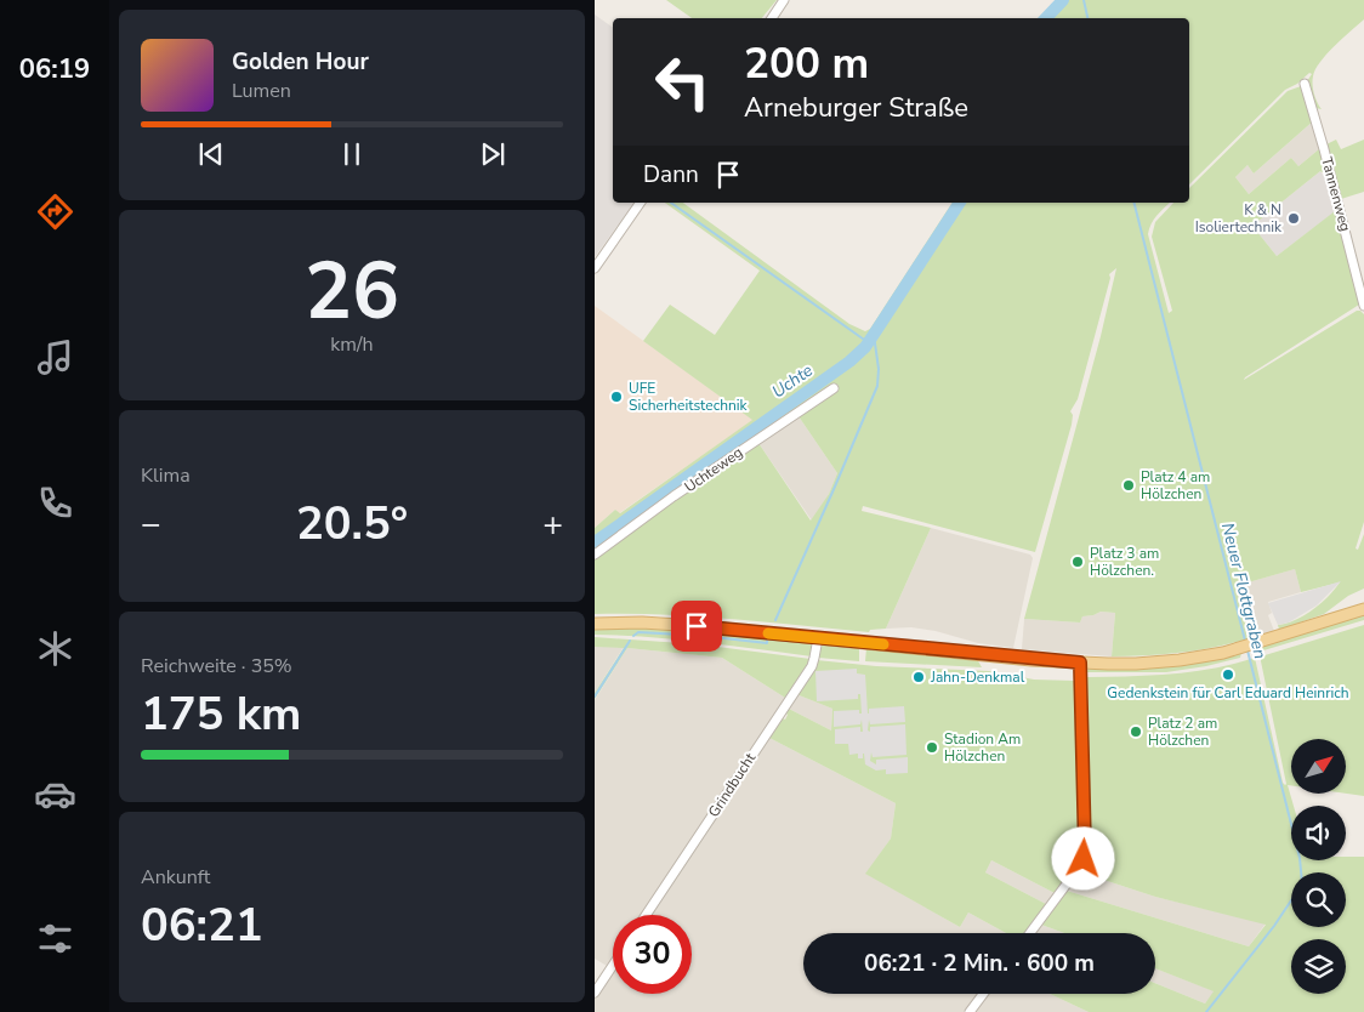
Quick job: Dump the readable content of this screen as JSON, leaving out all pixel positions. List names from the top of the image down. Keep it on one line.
{"streets":{"street":["Tannenweg","Uchteweg","Grindbucht"]},"water":["Uchte","Neuer Flottgraben"],"places":["K & N Isoliertechnik","UFE Sicherheitstechnik","Platz 4 am Hölzchen","Platz 3 am Hölzchen.","Gedenkstein für Carl Eduard Heinrich","Jahn-Denkmal","Platz 2 am Hölzchen","Stadion Am Hölzchen"],"north":"top right","page":{"tabs":"06:19","turn":["200 m","Arneburger Straße"],"song":["Golden Hour","Lumen"],"then":"Dann","tile":[["26","km/h"],"Klima",["Reichweite · 35%","175 km"],["Ankunft","06:21"]],"heat":["−","20.5°","+"],"limit":"30","trip":"06:21 · 2 Min. · 600 m"}}
